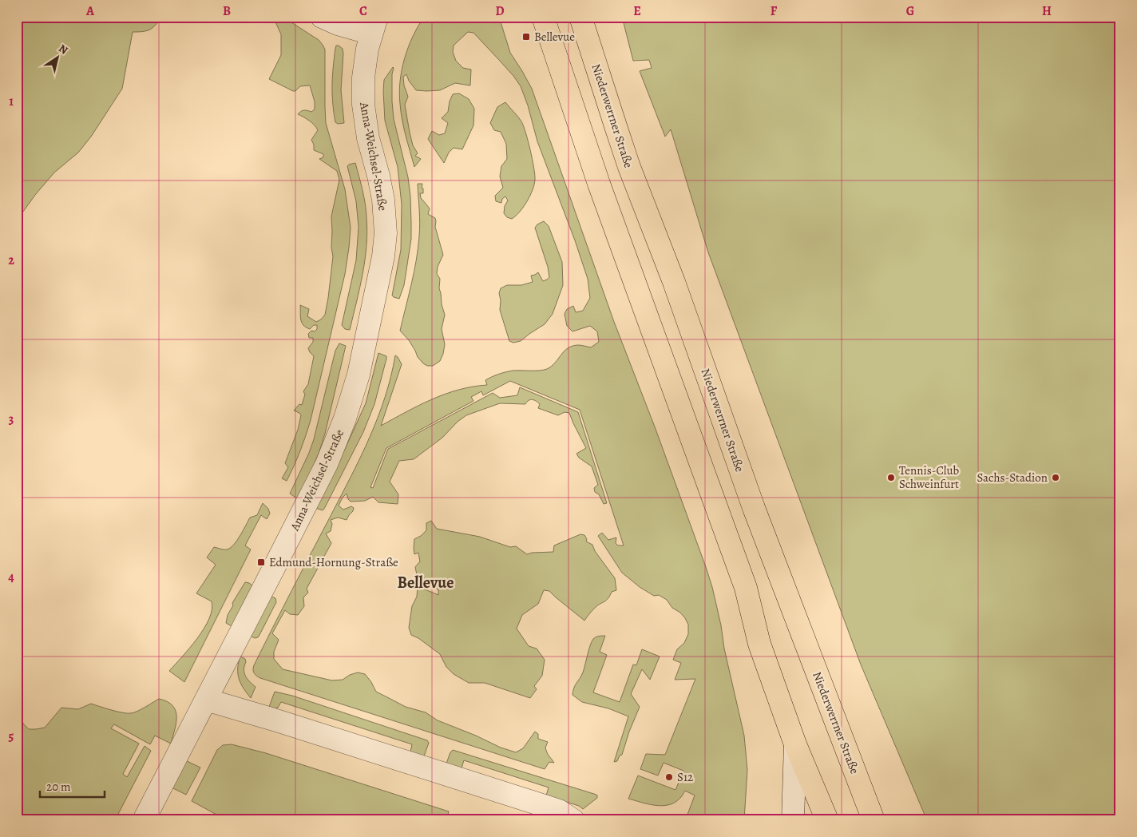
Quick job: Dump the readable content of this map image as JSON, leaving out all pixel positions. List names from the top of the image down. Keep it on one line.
{"streets":{"main road":["Niederwerrner Straße"],"street":["Anna-Weichsel-Straße"]},"districts":["Bellevue"],"places":{"transit":["Bellevue","Edmund-Hornung-Straße"],"other":["Tennis-Club Schweinfurt","Sachs-Stadion","S12"]},"scale_bar":"20 m","north":"top right","grid":{"columns":["A","B","C","D","E","F","G","H"],"rows":["1","2","3","4","5"]}}
